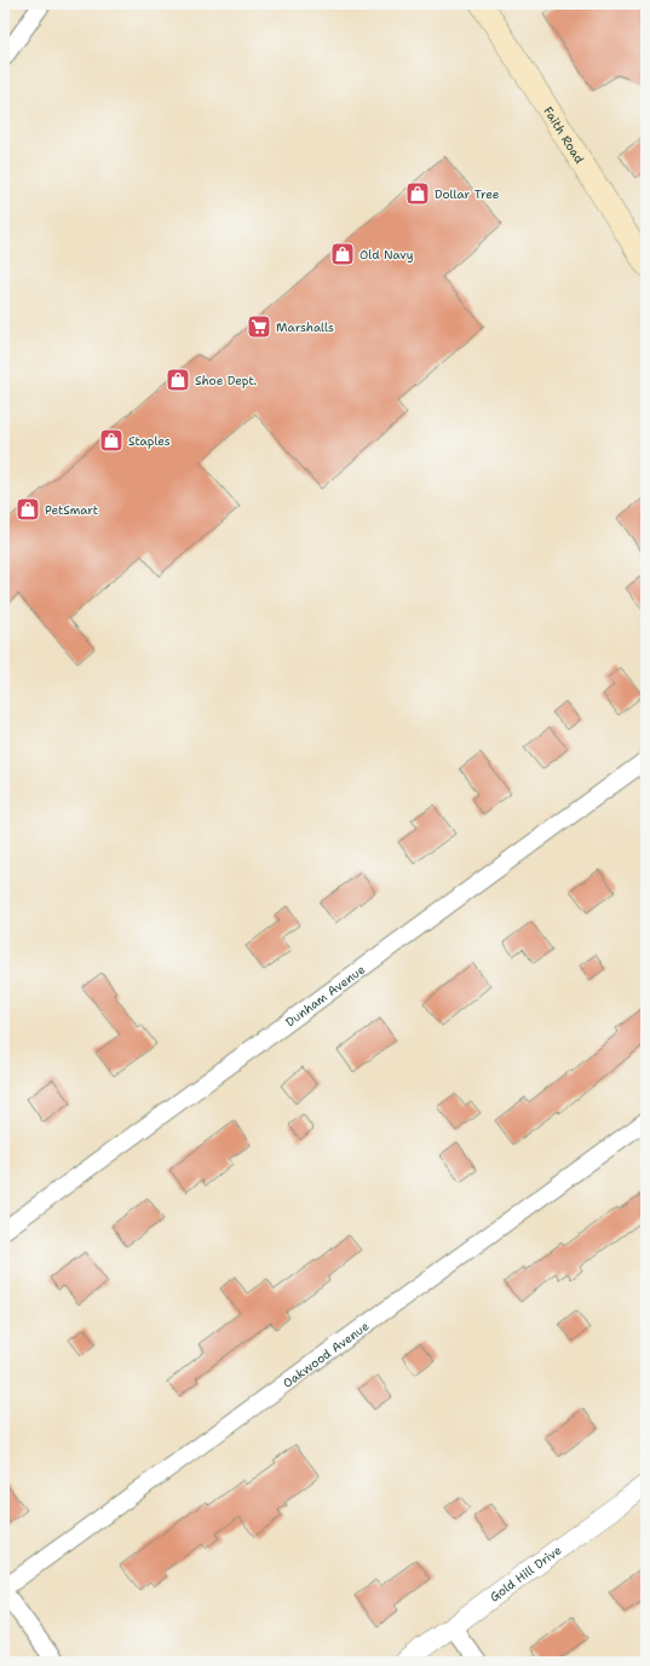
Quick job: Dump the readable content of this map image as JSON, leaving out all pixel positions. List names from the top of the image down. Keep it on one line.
{"streets":{"main road":["Faith Road"],"street":["Dunham Avenue","Oakwood Avenue","Gold Hill Drive"]},"places":{"shop":["Dollar Tree","Old Navy","Shoe Dept.","Staples","PetSmart"],"supermarket":["Marshalls"]}}
